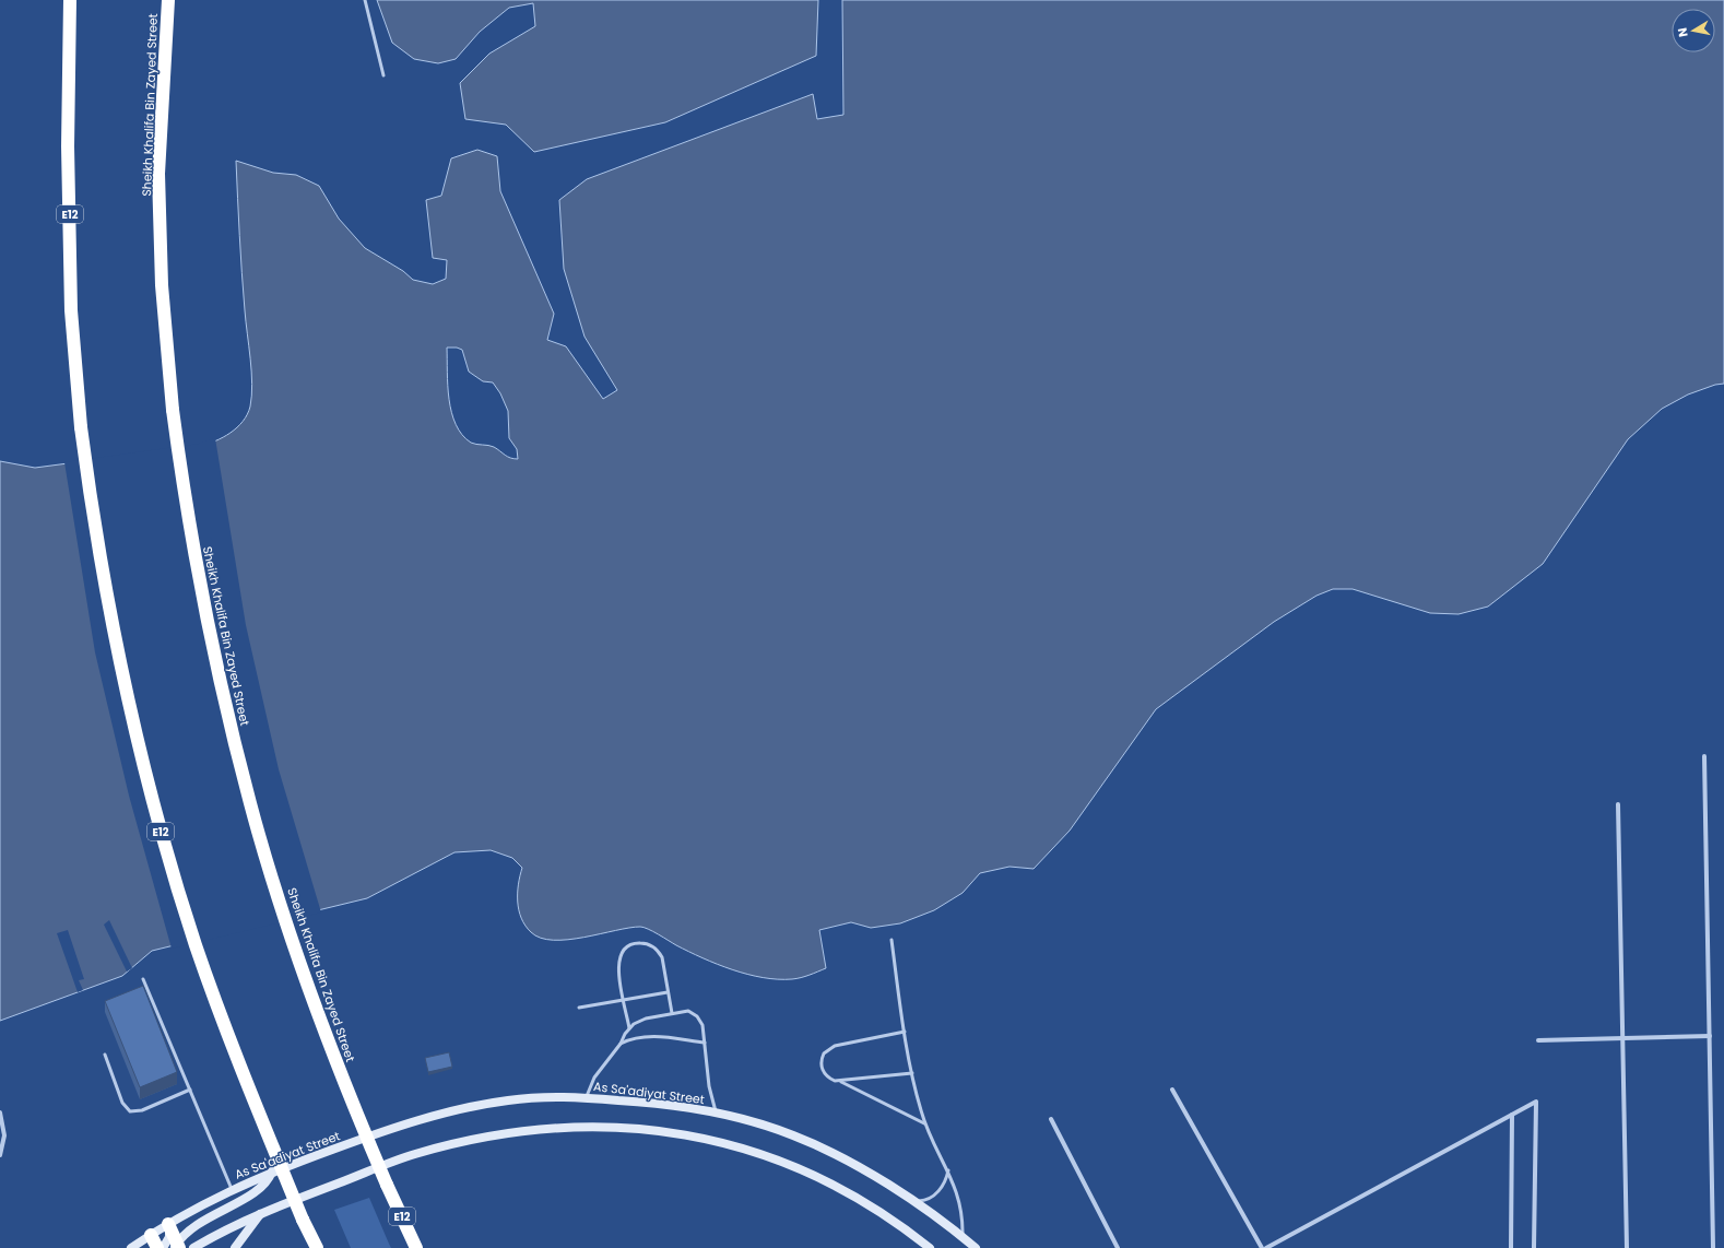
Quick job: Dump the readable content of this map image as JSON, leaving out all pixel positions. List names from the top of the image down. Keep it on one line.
{"streets":{"highway":["Sheikh Khalifa Bin Zayed Street","E12"],"street":["As Sa'adiyat Street"]},"north":"left"}
